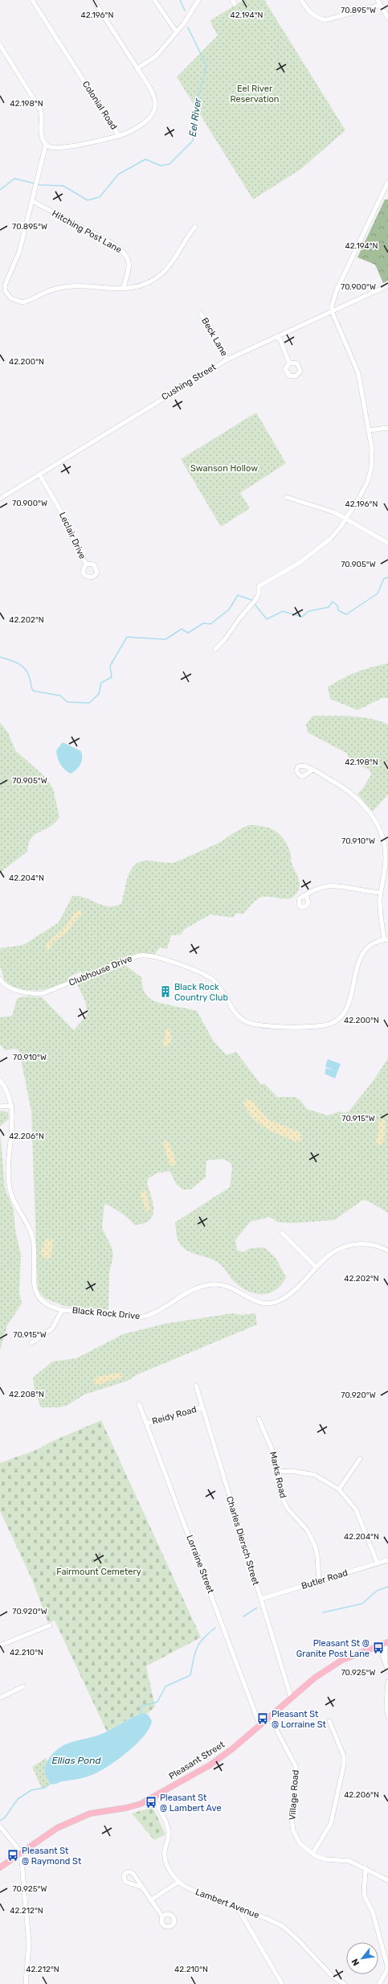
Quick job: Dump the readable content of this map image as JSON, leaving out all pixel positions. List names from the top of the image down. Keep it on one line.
{"streets":{"main road":["Pleasant Street"],"street":["Colonial Road","Hitching Post Lane","Beck Lane","Cushing Street","Leclair Drive","Clubhouse Drive","Black Rock Drive","Reidy Road","Marks Road","Charles Diersch Street","Lorraine Street","Butler Road","Village Road","Lambert Avenue"]},"crossings":[["Beck Lane","Cushing Street"],["Cushing Street","Leclair Drive"],["Reidy Road","Charles Diersch Street"],["Reidy Road","Lorraine Street"],["Marks Road","Butler Road"],["Charles Diersch Street","Butler Road"],["Charles Diersch Street","Pleasant Street"],["Lorraine Street","Pleasant Street"],["Pleasant Street","Village Road"],["Pleasant Street","Lambert Avenue"]],"water":["Eel River","Ellias Pond"],"parks":["Eel River Reservation","Swanson Hollow","Fairmount Cemetery"],"places":{"building":["Black Rock Country Club"],"bus stop":["Pleasant St @ Granite Post Lane","Pleasant St @ Lorraine St","Pleasant St @ Lambert Ave","Pleasant St @ Raymond St"]},"north":"bottom left","coordinates":["70.895°W","42.196°N","42.194°N","42.198°N","70.900°W","42.200°N","70.905°W","42.202°N","70.910°W","42.204°N","70.915°W","42.206°N","42.208°N","70.920°W","42.210°N","70.925°W","42.212°N"]}
